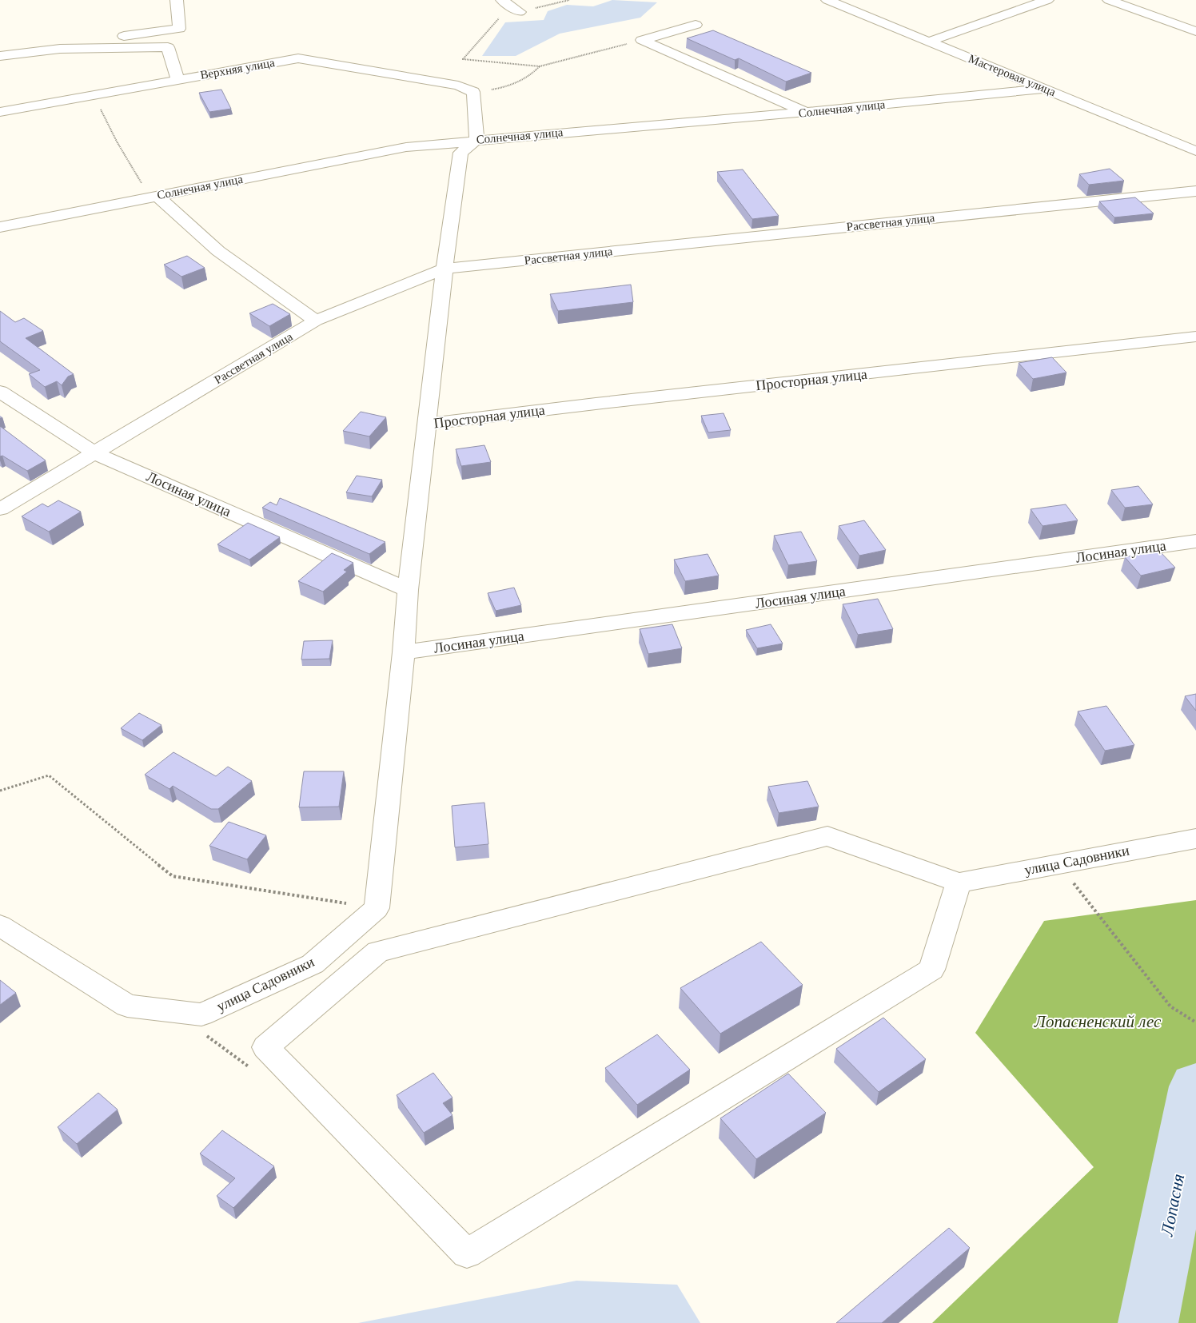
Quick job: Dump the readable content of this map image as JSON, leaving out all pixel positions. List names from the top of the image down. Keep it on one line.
{"streets":{"street":["Верхняя улица","Мастеровая улица","Солнечная улица","Рассветная улица","Просторная улица","Лосиная улица","улица Садовники"]},"crossings":[["Мастеровая улица","Солнечная улица"],["Рассветная улица","Лосиная улица"]],"water":["Лопасня"],"parks":["Лопасненский лес"]}
